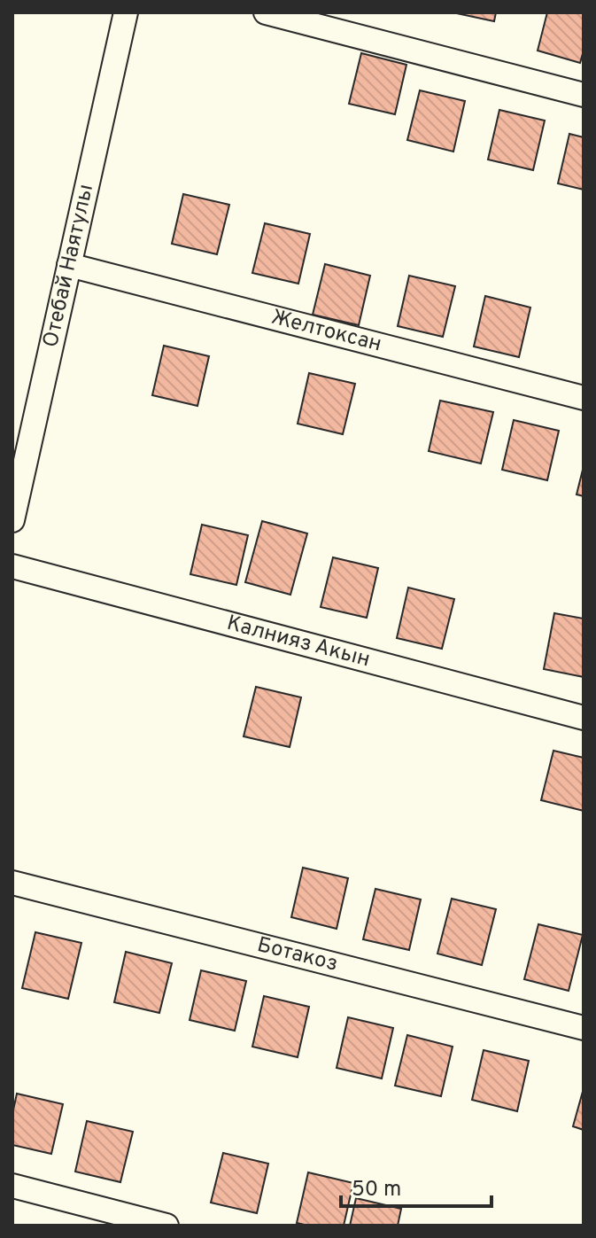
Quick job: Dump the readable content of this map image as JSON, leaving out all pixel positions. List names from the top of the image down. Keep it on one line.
{"streets":{"street":["Отебай Наятулы","Желтоксан","Калнияз Акын","Ботакоз"]},"crossings":[["Отебай Наятулы","Желтоксан"]],"scale_bar":"50 m"}
